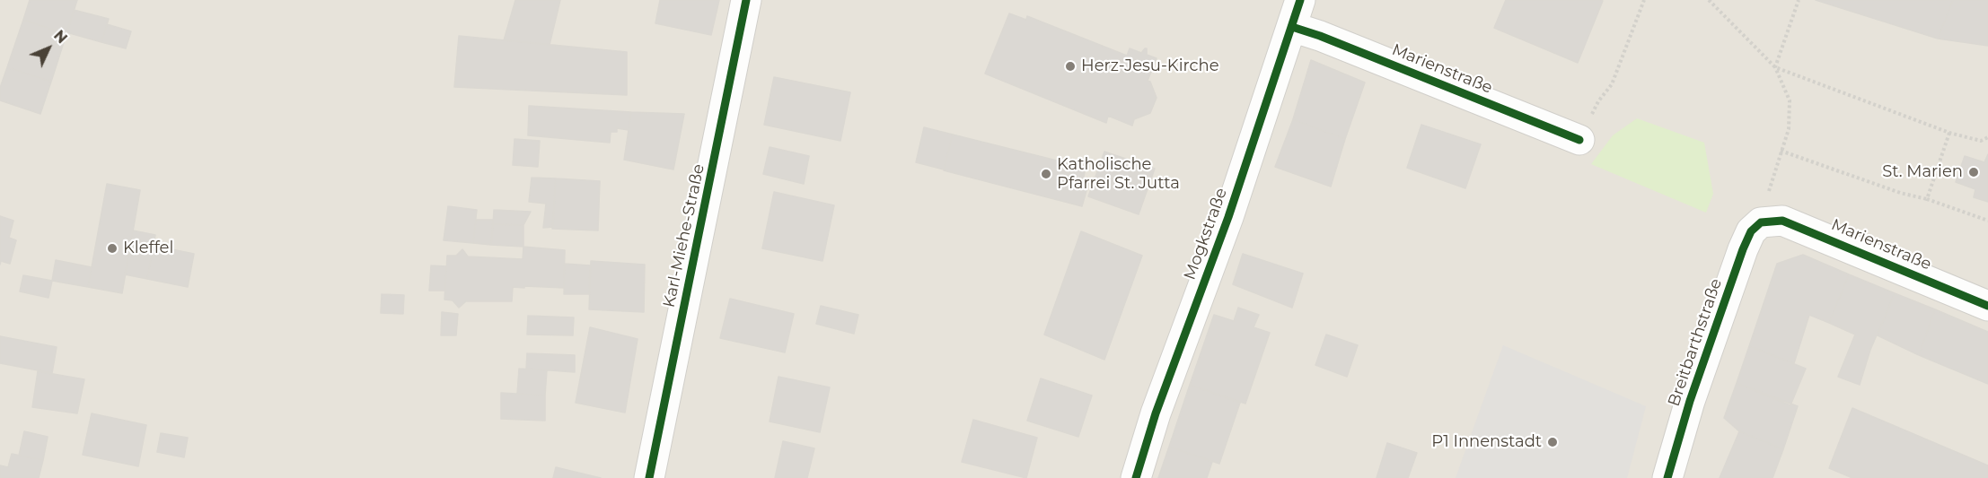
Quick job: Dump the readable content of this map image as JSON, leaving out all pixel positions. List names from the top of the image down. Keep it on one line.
{"streets":{"street":["Marienstraße","Mogkstraße","Karl-Miehe-Straße","Breitbarthstraße"]},"crossings":[["Marienstraße","Mogkstraße"],["Marienstraße","Breitbarthstraße"]],"places":["Herz-Jesu-Kirche","St. Marien","Katholische Pfarrei St. Jutta","Kleffel","P1 Innenstadt"],"north":"top right"}
